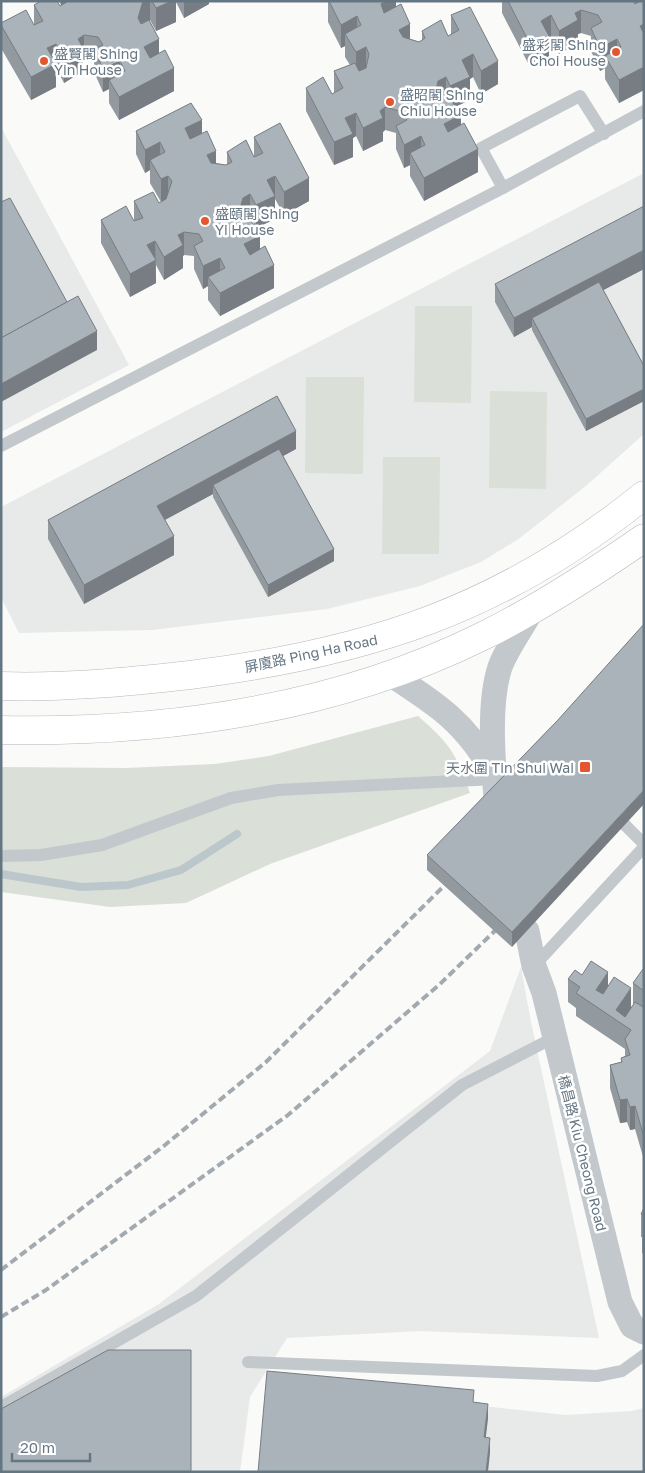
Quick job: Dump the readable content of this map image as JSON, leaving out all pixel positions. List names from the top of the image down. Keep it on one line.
{"streets":{"main road":["屏廈路 Ping Ha Road"],"street":["橋昌路 Kiu Cheong Road"]},"places":{"other":["盛彩閣 Shing Choi House","盛賢閣 Shing Yin House","盛昭閣 Shing Chiu House","盛頤閣 Shing Yi House"],"transit":["天水圍 Tin Shui Wai"]},"scale_bar":"20 m"}
